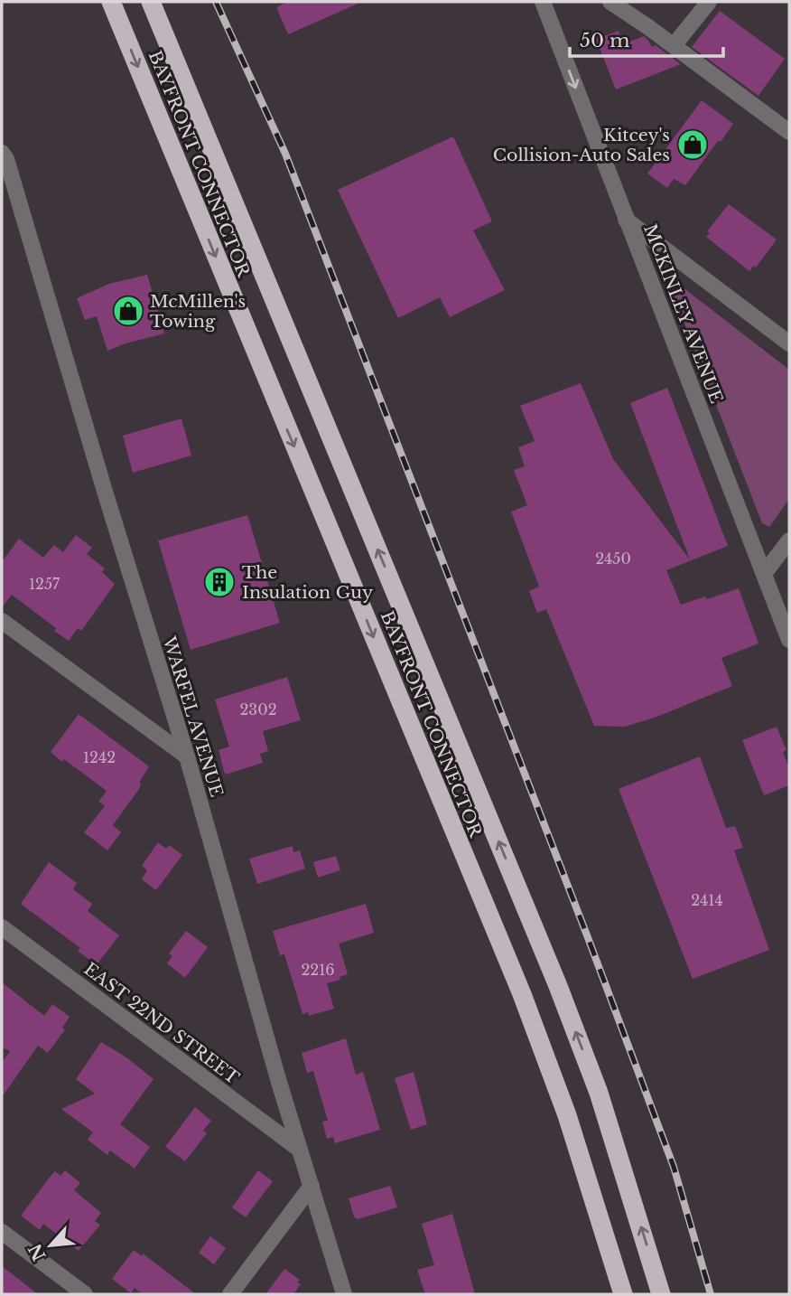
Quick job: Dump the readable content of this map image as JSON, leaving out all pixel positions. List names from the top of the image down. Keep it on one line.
{"streets":{"highway":["BAYFRONT CONNECTOR"],"street":["MCKINLEY AVENUE","WARFEL AVENUE","EAST 22ND STREET"]},"crossings":[["WARFEL AVENUE","EAST 22ND STREET"]],"places":{"shop":["Kitcey's Collision-Auto Sales","McMillen's Towing"],"building":["The Insulation Guy"]},"house_numbers":["2450","1257","2302","1242","2414","2216"],"scale_bar":"50 m","north":"bottom left"}
